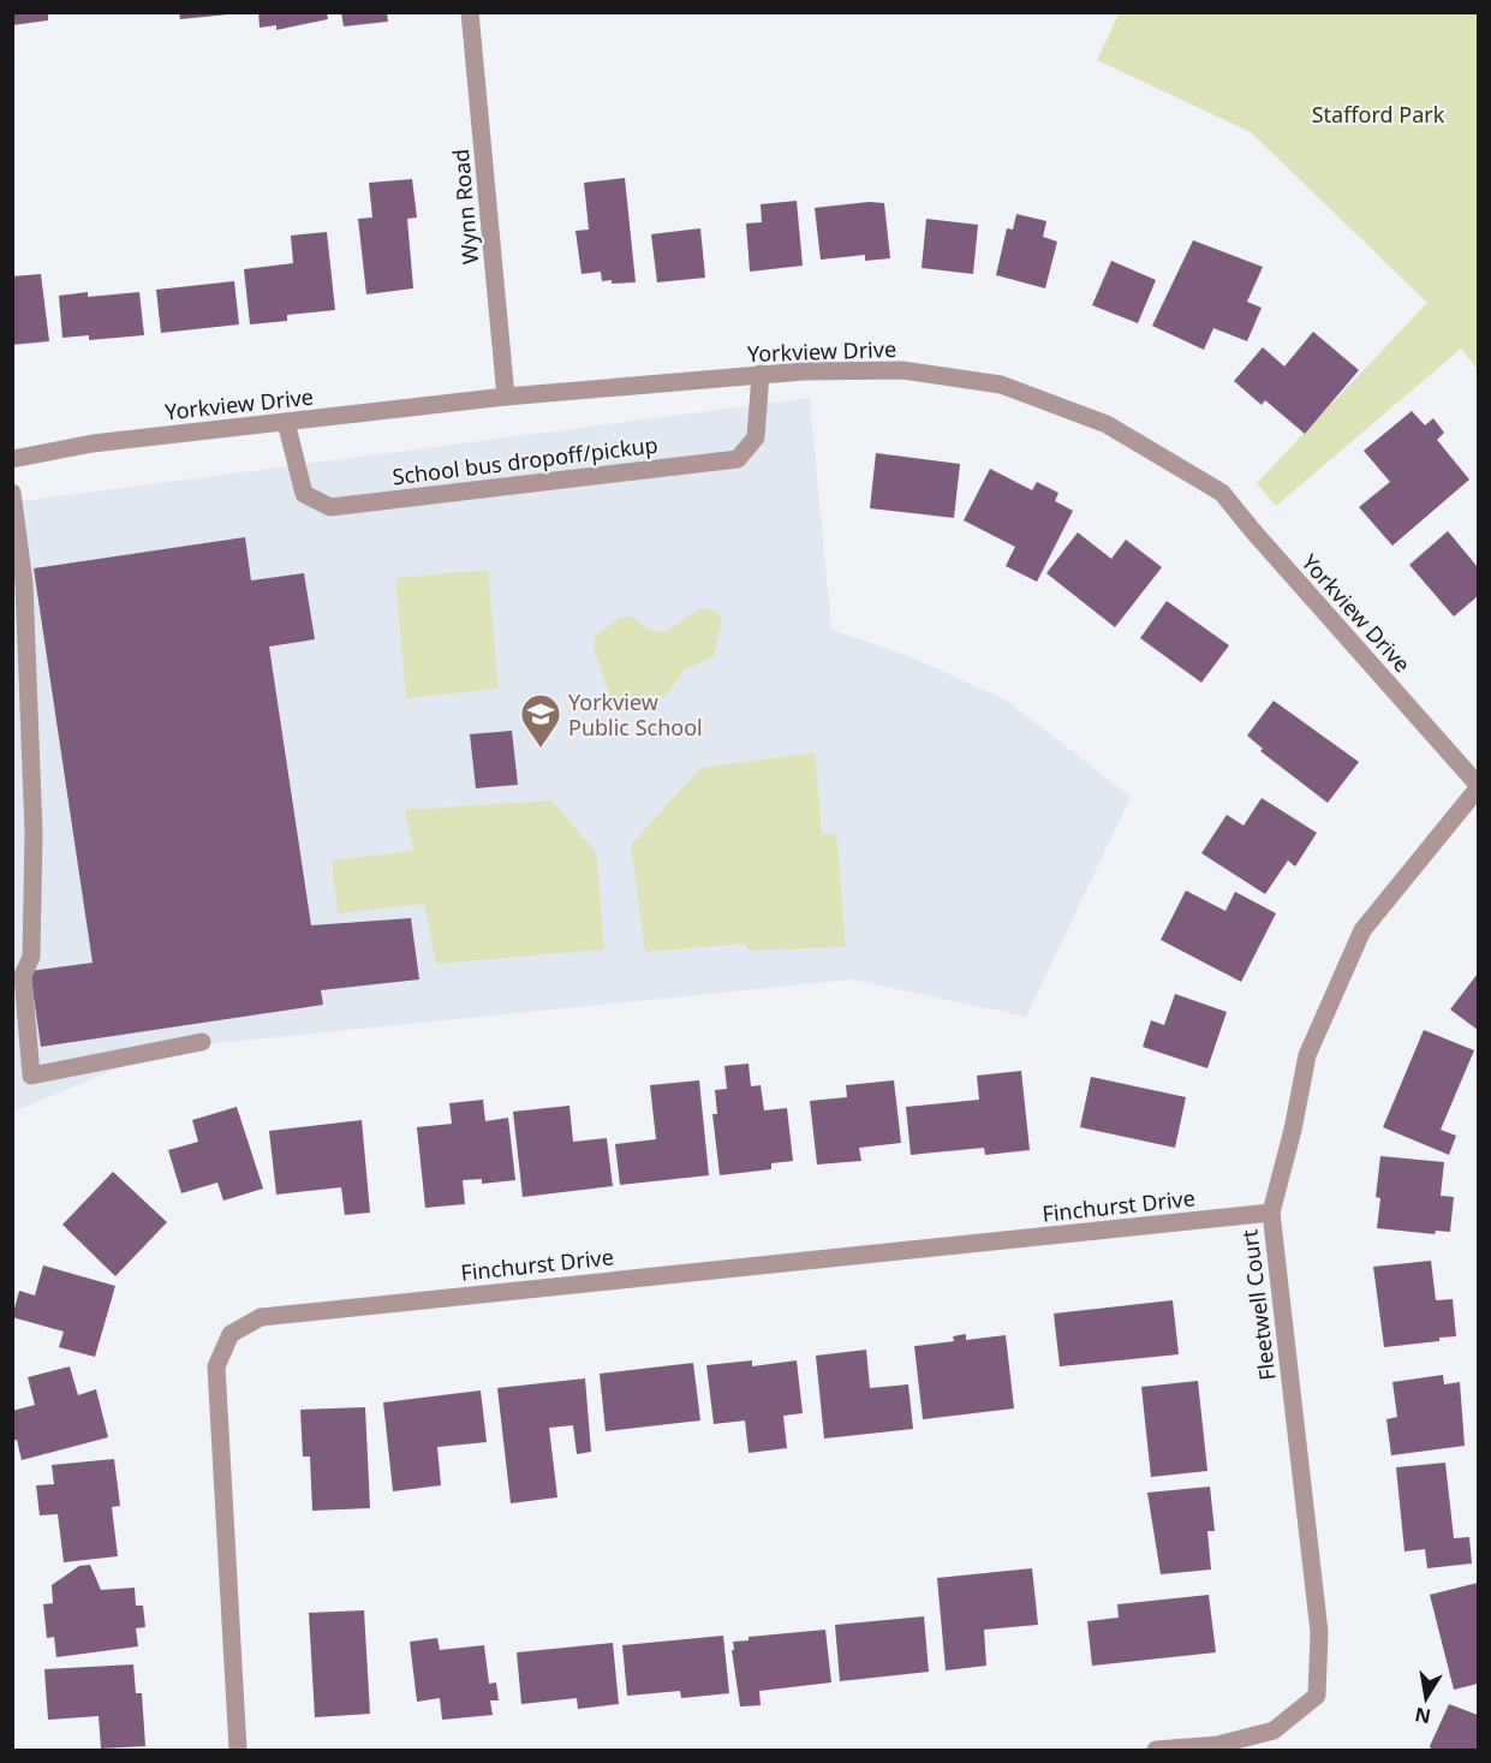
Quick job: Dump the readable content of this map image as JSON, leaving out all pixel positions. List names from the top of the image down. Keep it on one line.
{"streets":{"street":["Wynn Road","Yorkview Drive","School bus dropoff/pickup","Finchurst Drive","Fleetwell Court"]},"crossings":[["Wynn Road","Yorkview Drive"],["Yorkview Drive","School bus dropoff/pickup"],["Yorkview Drive","Fleetwell Court"],["Finchurst Drive","Fleetwell Court"]],"parks":["Stafford Park"],"places":{"school or university":["Yorkview Public School"]},"north":"bottom"}
